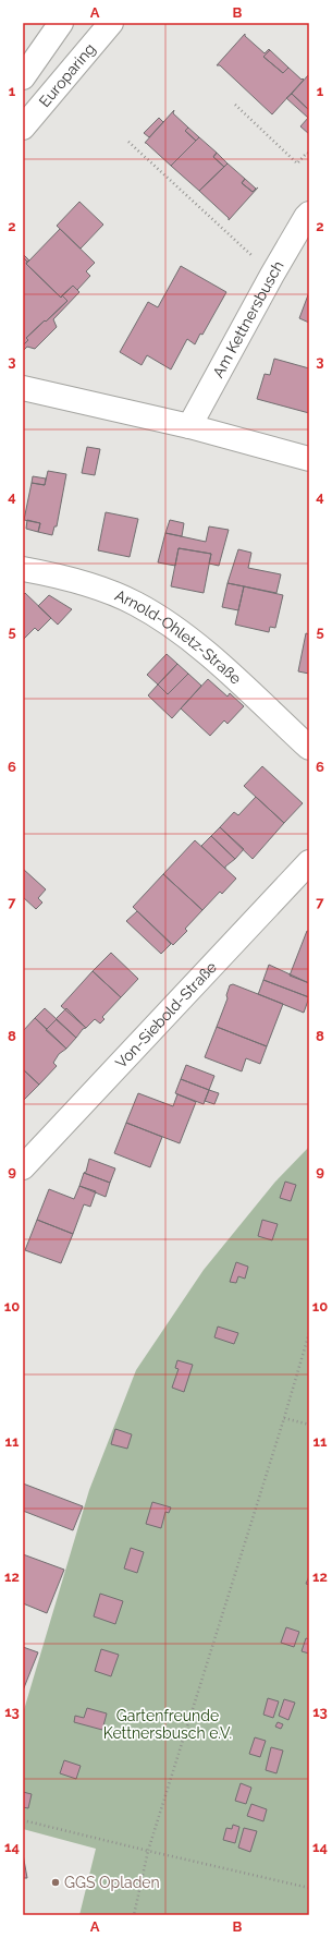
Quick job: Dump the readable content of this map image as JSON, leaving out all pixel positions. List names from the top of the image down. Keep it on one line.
{"streets":{"street":["Europaring","Am Kettnersbusch","Arnold-Ohletz-Straße","Von-Siebold-Straße"]},"parks":["Gartenfreunde Kettnersbusch e.V."],"places":["GGS Opladen"],"grid":{"columns":["A","B"],"rows":["1","2","3","4","5","6","7","8","9","10","11","12","13","14"]}}
